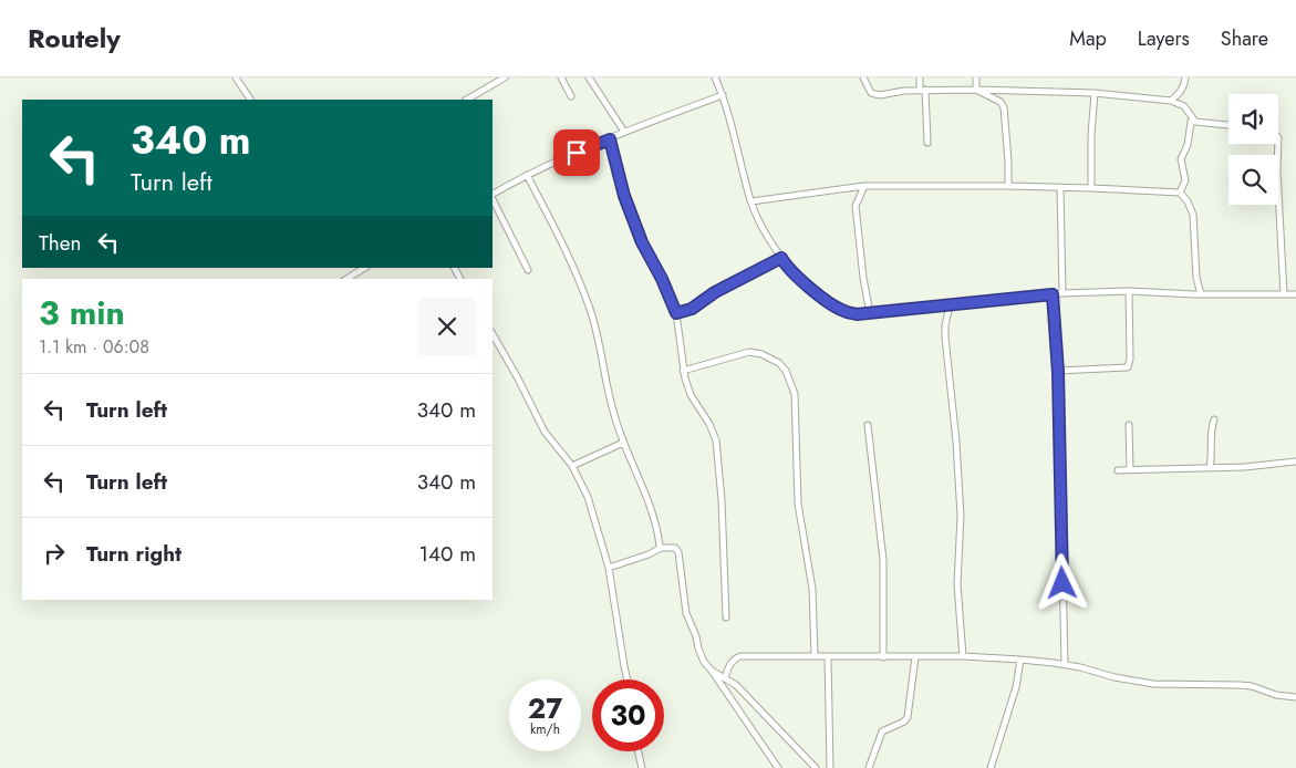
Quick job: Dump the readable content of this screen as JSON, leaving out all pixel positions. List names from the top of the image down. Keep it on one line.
{"page":{"header":"Routely","nav":["Map","Layers","Share"],"turn":["340 m","Turn left"],"then":"Then","heading":["3 min","1.1 km · 06:08"],"list":[{"name":"Turn left","value":"340 m"},{"name":"Turn left","value":"340 m"},{"name":"Turn right","value":"140 m"}],"speed":"27 km/h","limit":"30"}}
